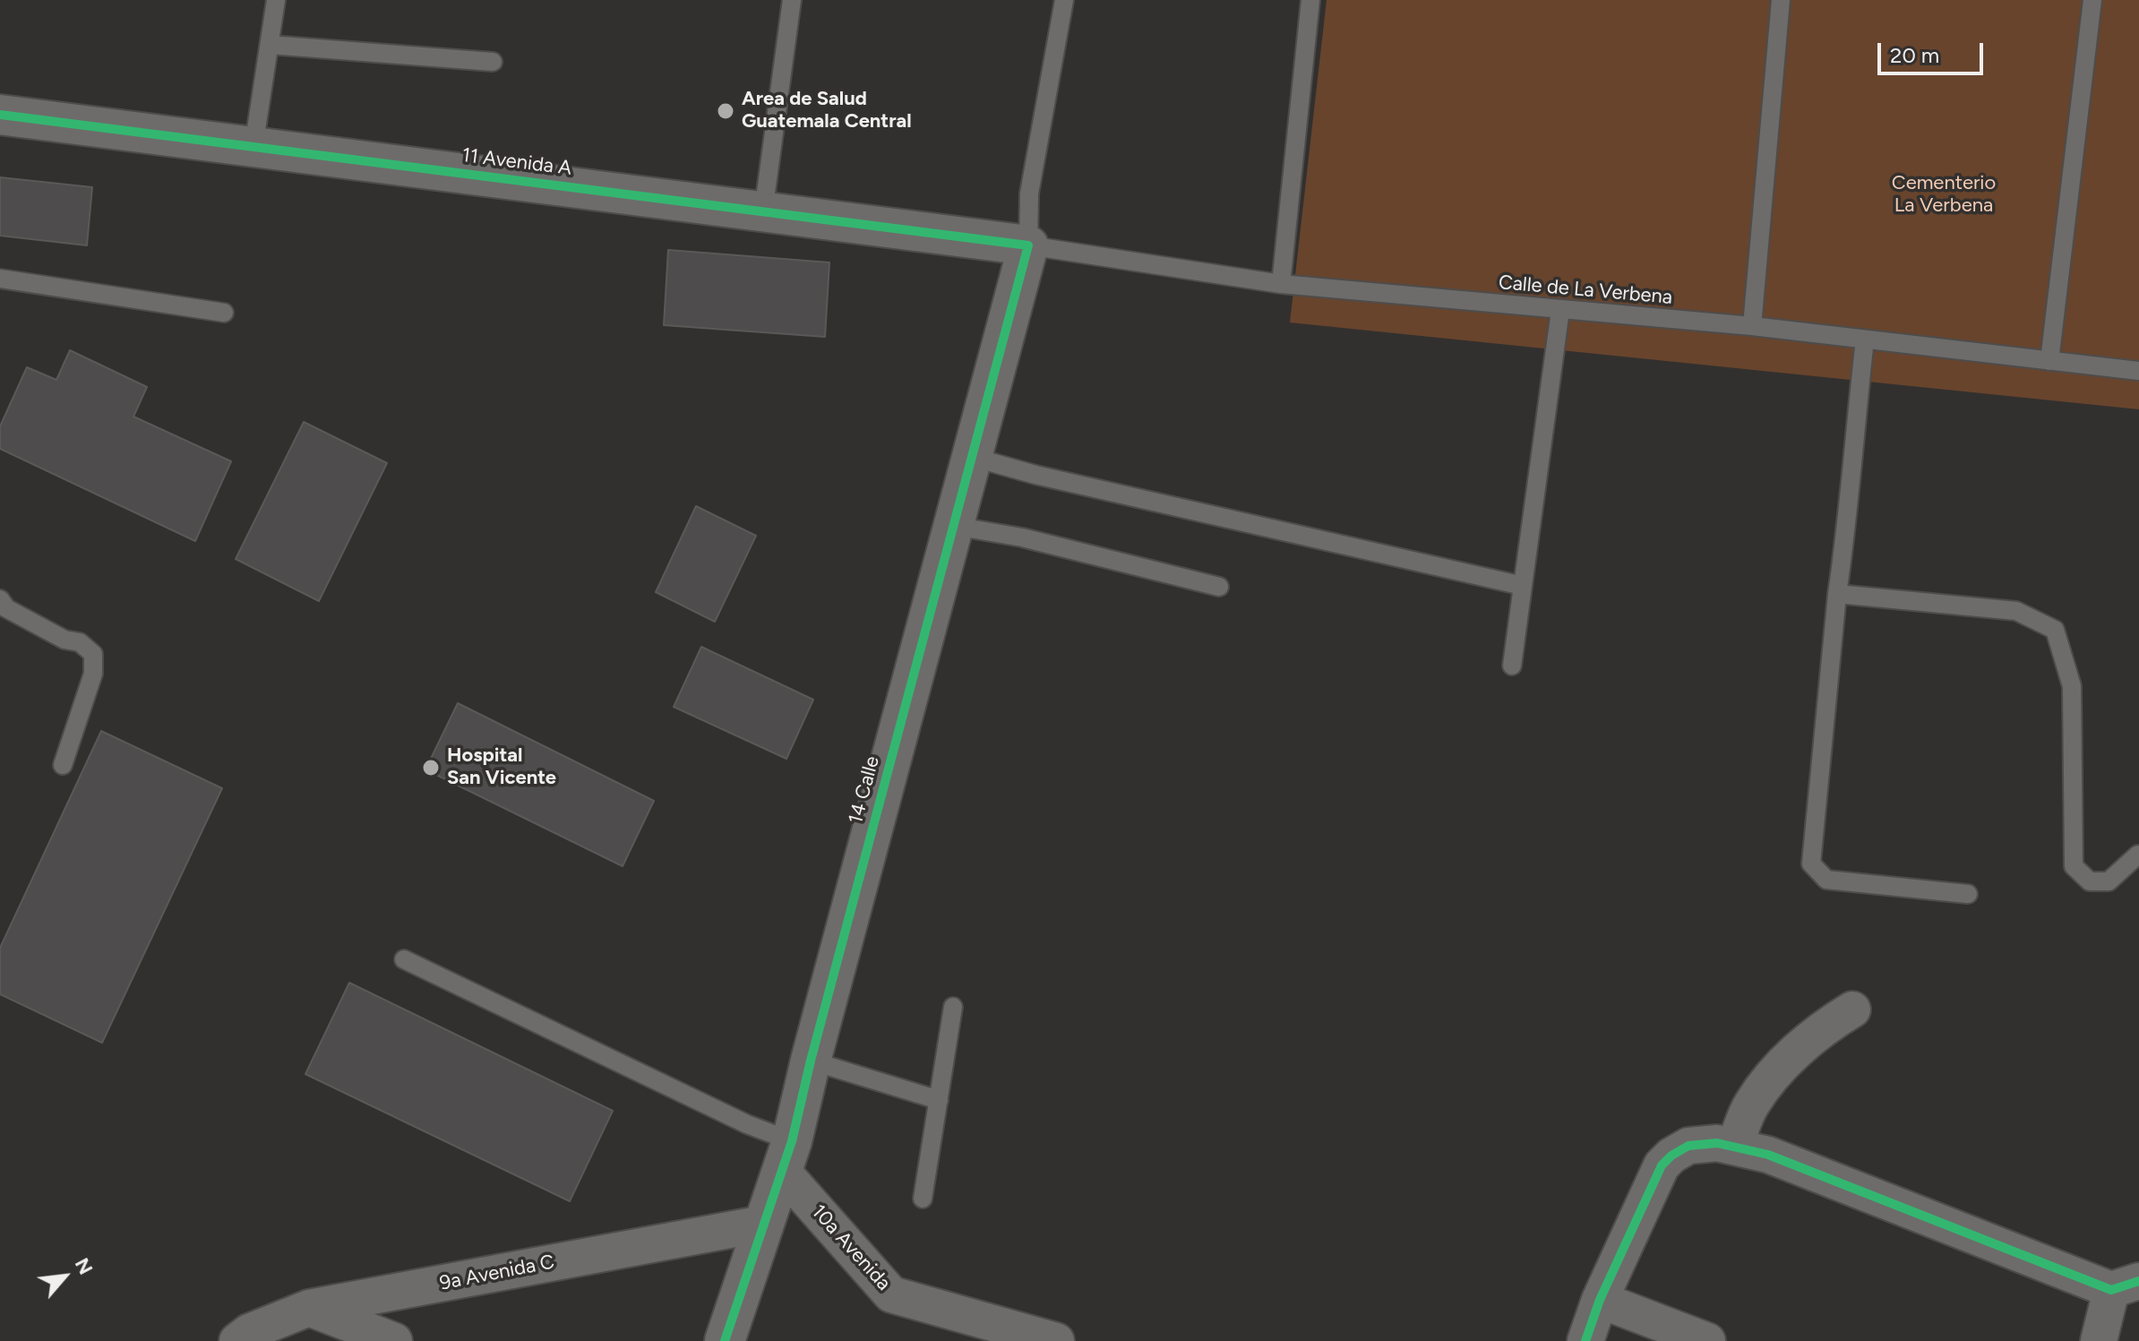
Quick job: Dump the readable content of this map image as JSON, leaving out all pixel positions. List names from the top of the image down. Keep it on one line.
{"streets":{"street":["11 Avenida A","14 Calle","10a Avenida","9a Avenida C"],"lane":["Calle de La Verbena"]},"crossings":[["11 Avenida A","Calle de La Verbena"],["11 Avenida A","14 Calle"],["Calle de La Verbena","14 Calle"],["14 Calle","10a Avenida"],["14 Calle","9a Avenida C"]],"parks":["Cementerio La Verbena"],"places":["Area de Salud Guatemala Central","Hospital San Vicente"],"scale_bar":"20 m","north":"top right"}
